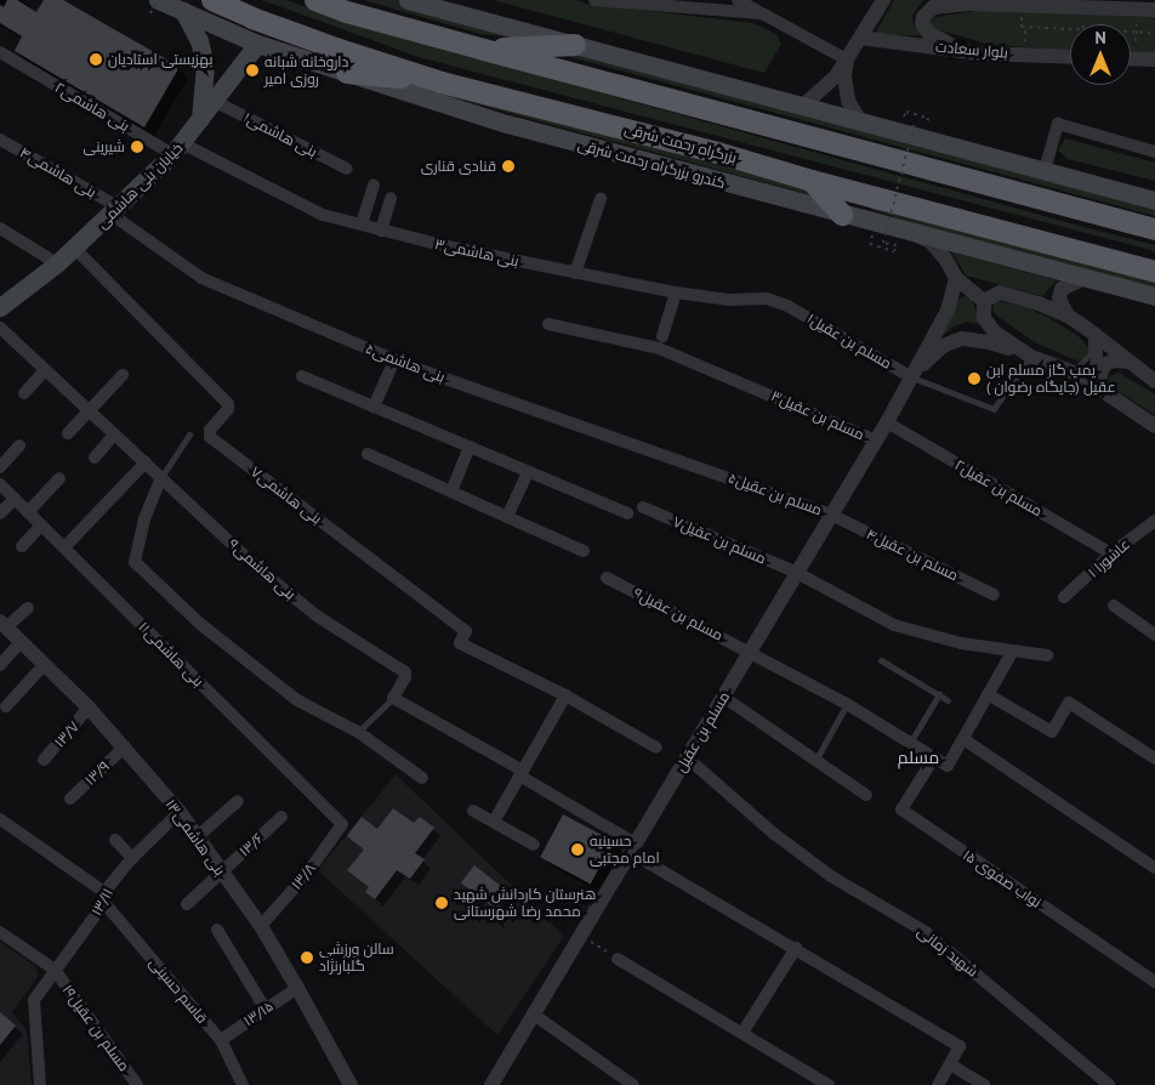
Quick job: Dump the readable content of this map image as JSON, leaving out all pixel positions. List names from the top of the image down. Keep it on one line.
{"streets":{"highway":["بزرگراه رحمت شرقی"],"main road":["کندرو بزرگراه رحمت شرقی","خیابان بنی هاشمی"],"street":["بلوار سعادت","۲بنی هاشمی","بنی هاشمی۱","۴بنی هاشمی","بنی هاشمی۳","مسلم بن عقیل۱","بنی هاشمی۵","مسلم بن عقیل۳","مسلم بن عقیل۲","مسلم بن عقیل۵","بنی هاشمی۷","مسلم بن عقیل۷","مسلم بن عقیل۴","عاشورا ۱","بنی هاشمی۹","مسلم بن عقیل۹","بنی هاشمی۱۱","مسلم بن عقیل","۱۳/۷","۱۳/۹","بنی هاشمی۱۳","۱۳/۶","۱۳/۸","نواب صفوی ۱۵","۱۳/۱۱","شهید زمانی","قاسم حسینی","۱۳/۱۵","مسلم بن عقیل۱۹"]},"crossings":[["۲بنی هاشمی","خیابان بنی هاشمی"],["۲بنی هاشمی","بنی هاشمی۳"],["بنی هاشمی۱","خیابان بنی هاشمی"],["کندرو بزرگراه رحمت شرقی","خیابان بنی هاشمی"],["۴بنی هاشمی","خیابان بنی هاشمی"],["۴بنی هاشمی","بنی هاشمی۵"],["خیابان بنی هاشمی","بنی هاشمی۳"],["خیابان بنی هاشمی","بنی هاشمی۵"],["خیابان بنی هاشمی","بنی هاشمی۷"],["بنی هاشمی۳","مسلم بن عقیل۱"],["مسلم بن عقیل۱","مسلم بن عقیل"],["بنی هاشمی۵","مسلم بن عقیل۵"],["مسلم بن عقیل۳","مسلم بن عقیل"],["مسلم بن عقیل۲","عاشورا ۱"],["مسلم بن عقیل۲","مسلم بن عقیل"],["مسلم بن عقیل۵","مسلم بن عقیل۴"],["مسلم بن عقیل۵","مسلم بن عقیل"],["مسلم بن عقیل۷","مسلم بن عقیل"],["مسلم بن عقیل۴","مسلم بن عقیل"],["مسلم بن عقیل۹","مسلم بن عقیل"],["مسلم بن عقیل۹","نواب صفوی ۱۵"],["بنی هاشمی۱۱","۱۳/۸"],["مسلم بن عقیل","شهید زمانی"],["۱۳/۷","بنی هاشمی۱۳"],["۱۳/۹","بنی هاشمی۱۳"],["بنی هاشمی۱۳","۱۳/۶"],["بنی هاشمی۱۳","۱۳/۸"],["بنی هاشمی۱۳","۱۳/۱۱"],["بنی هاشمی۱۳","۱۳/۱۵"],["۱۳/۱۱","قاسم حسینی"],["۱۳/۱۱","مسلم بن عقیل۱۹"],["قاسم حسینی","۱۳/۱۵"]],"districts":["مسلم"],"places":["بهزیستی استادیان","داروخانه شبانه روزی امیر","شیرینی","قنادی قناری","پمپ گاز مسلم ابن عقیل (جایگاه رضوان )","حسینیه امام مجتبی","هنرستان کاردانش شهید محمد رضا شهرستانی","سالن ورزشی گلبارنژاد"],"north":"top"}
